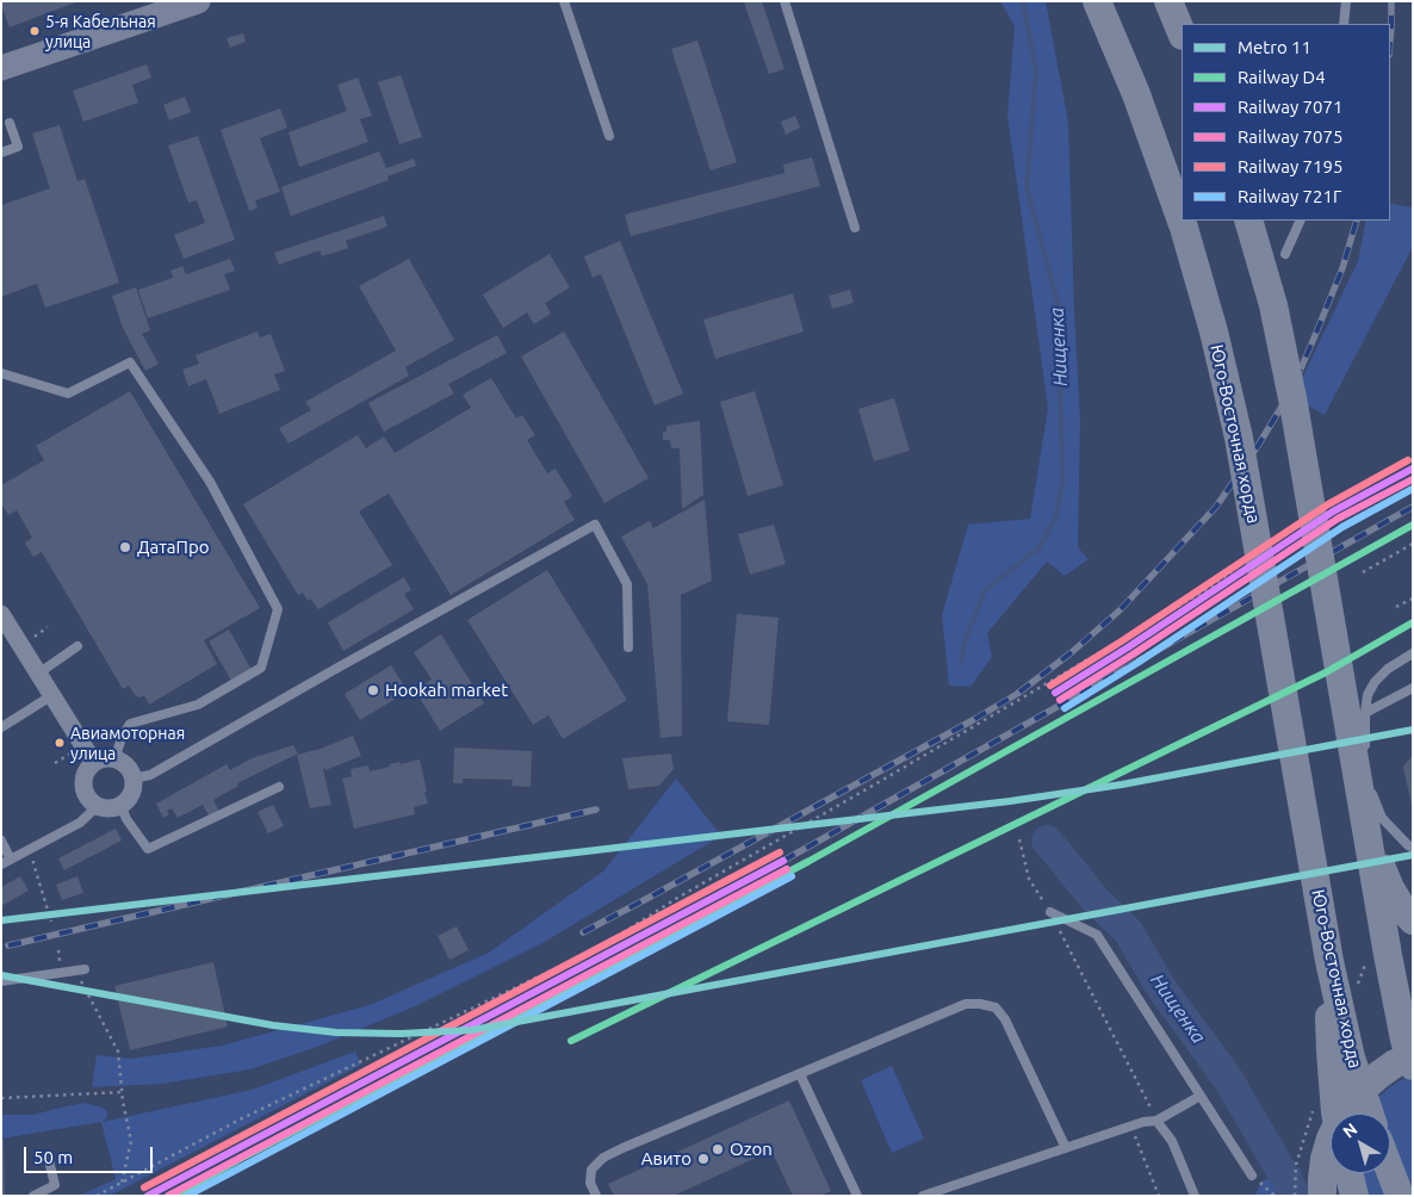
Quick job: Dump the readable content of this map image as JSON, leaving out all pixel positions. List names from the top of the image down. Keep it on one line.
{"streets":{"main road":["Юго-Восточная хорда"]},"water":["Нищенка"],"places":["5-я Кабельная улица","ДатаПро","Hookah market","Авиамоторная улица","Ozon","Авито"],"lines":["rail line 7195","rail line 7071","rail line 7075","rail line 721Г","rail line D4","metro line 11"],"legend":["Metro 11","Railway D4","Railway 7071","Railway 7075","Railway 7195","Railway 721Г"],"scale_bar":"50 m","north":"top left"}
